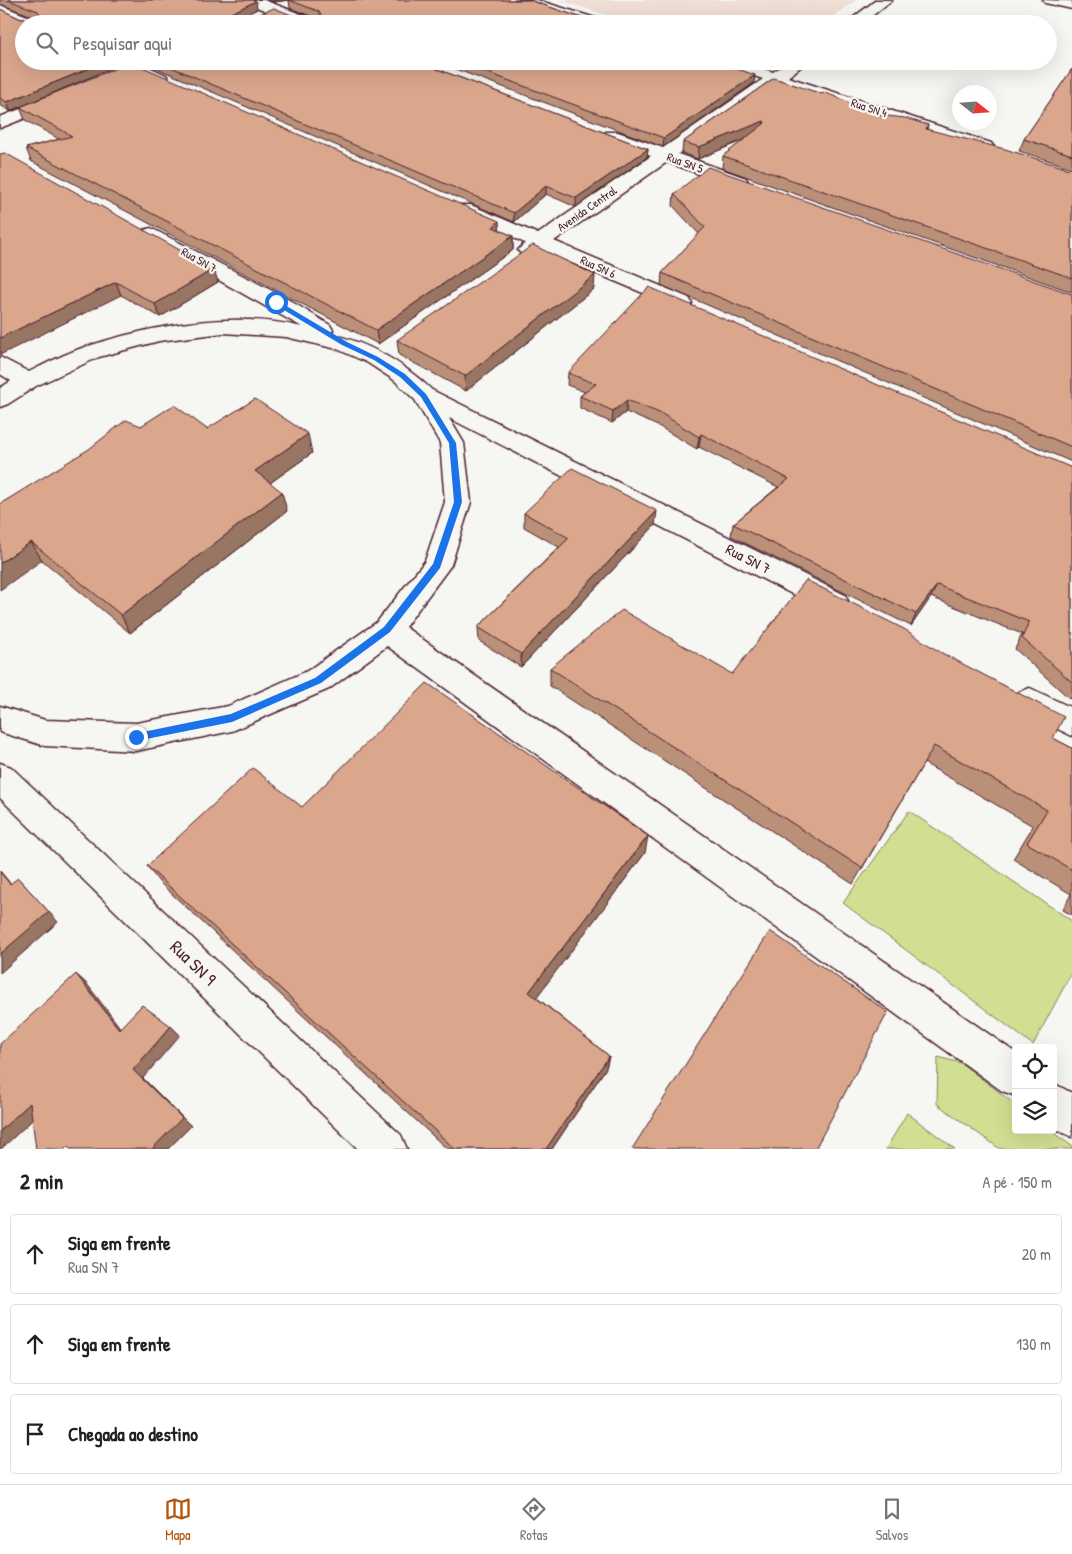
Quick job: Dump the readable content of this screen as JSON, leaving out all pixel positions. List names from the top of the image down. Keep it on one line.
{"streets":{"street":["Rua SN 4","Rua SN 5","Avenida Central","Rua SN 7","Rua SN 6","Rua SN 9"]},"crossings":[["Rua SN 4","Avenida Central"],["Rua SN 5","Avenida Central"],["Avenida Central","Rua SN 6"]],"north":"right","page":{"search":"Pesquisar aqui","heading":["2 min","A pé · 150 m"],"list":[["Siga em frente","Rua SN 7","20 m"],["Siga em frente","130 m"],"Chegada ao destino"],"nav":["Mapa","Rotas","Salvos"]}}
